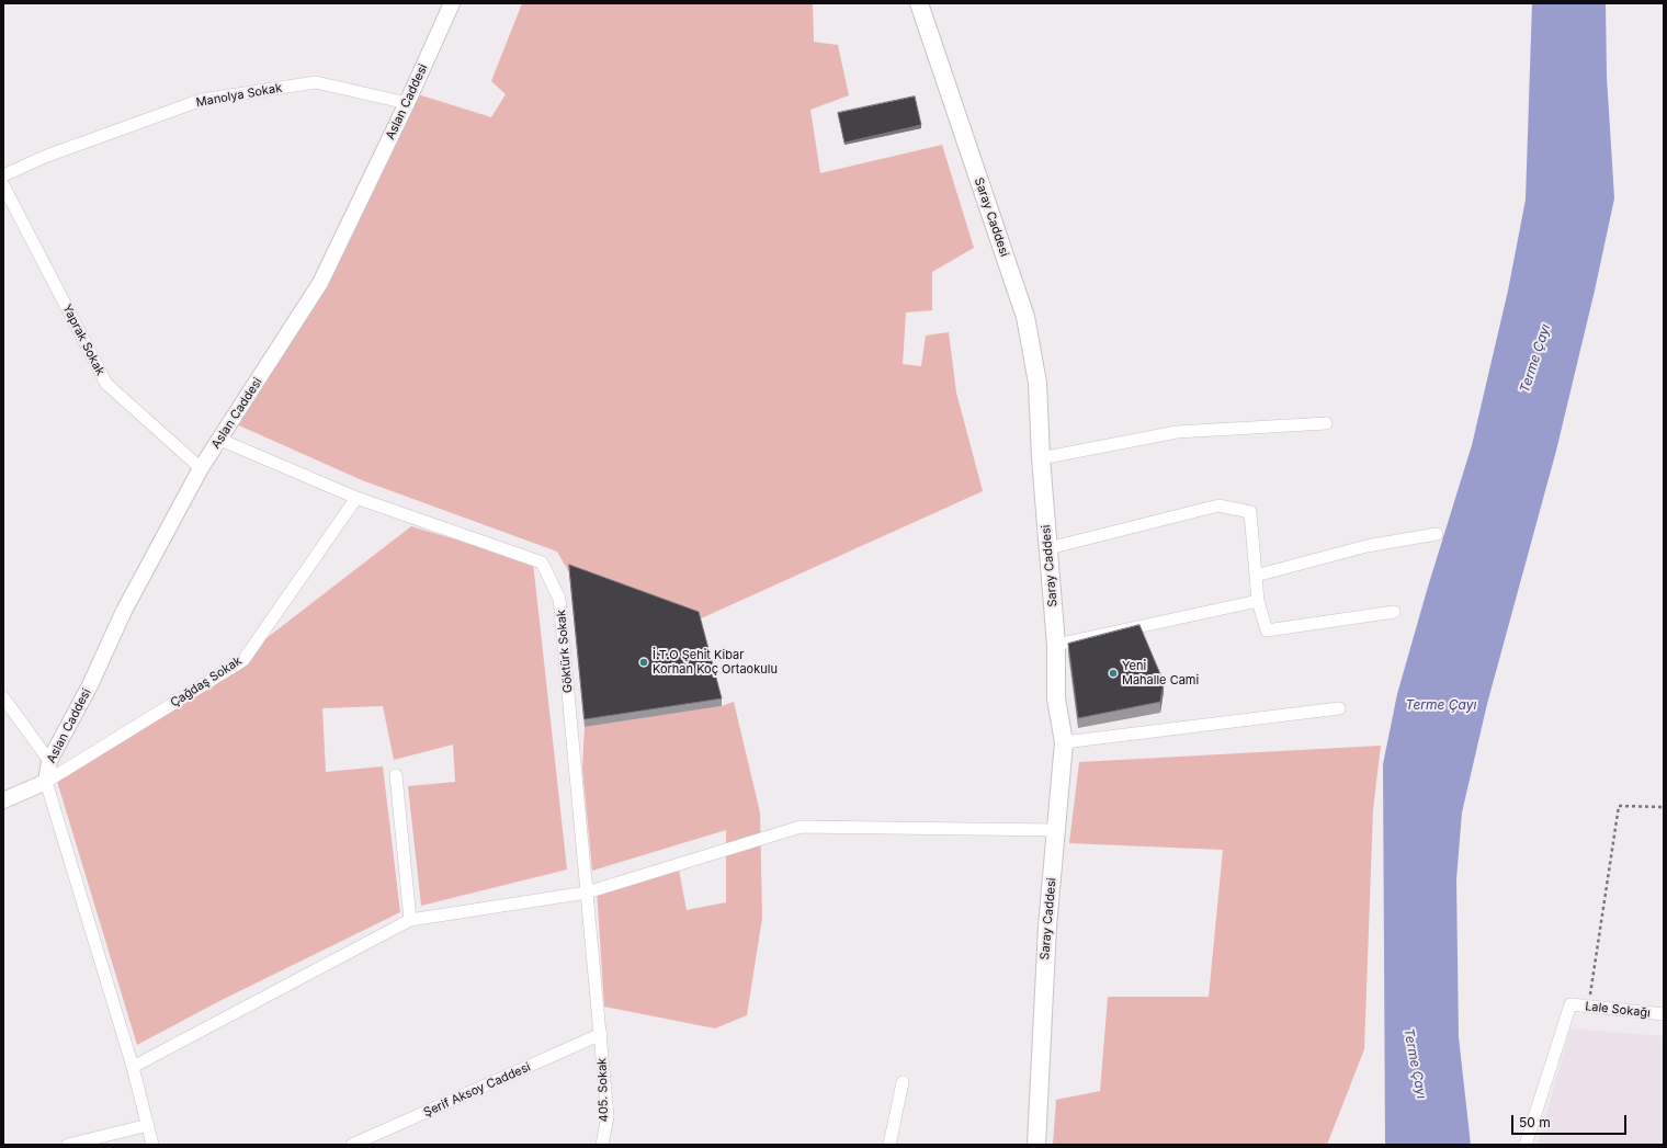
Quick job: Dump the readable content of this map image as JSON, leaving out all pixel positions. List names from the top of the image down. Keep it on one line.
{"streets":{"main road":["Saray Caddesi"],"street":["Manolya Sokak","Aslan Caddesi","Yaprak Sokak","Göktürk Sokak","Çağdaş Sokak","Lale Sokağı","Şerif Aksoy Caddesi","405. Sokak"]},"crossings":[["Manolya Sokak","Aslan Caddesi"],["Aslan Caddesi","Yaprak Sokak"],["Aslan Caddesi","Göktürk Sokak"],["Aslan Caddesi","Çağdaş Sokak"],["Göktürk Sokak","Çağdaş Sokak"],["Göktürk Sokak","Şerif Aksoy Caddesi"],["Göktürk Sokak","405. Sokak"],["Şerif Aksoy Caddesi","405. Sokak"]],"water":["Terme Çayı"],"places":["İ.T.O Şehit Kibar Korhan Koç Ortaokulu","Yeni Mahalle Cami"],"scale_bar":"50 m"}
